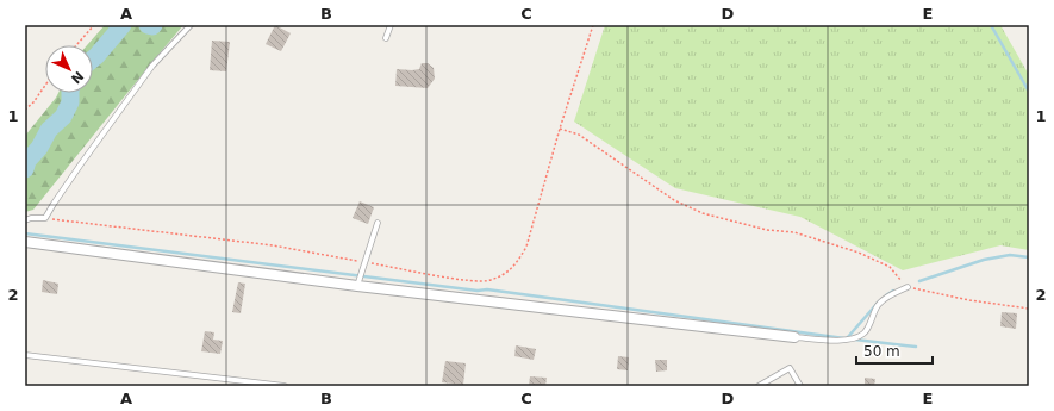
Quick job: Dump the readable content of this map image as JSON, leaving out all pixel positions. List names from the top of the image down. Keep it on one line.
{"scale_bar":"50 m","north":"bottom right","grid":{"columns":["A","B","C","D","E"],"rows":["1","2"]}}
